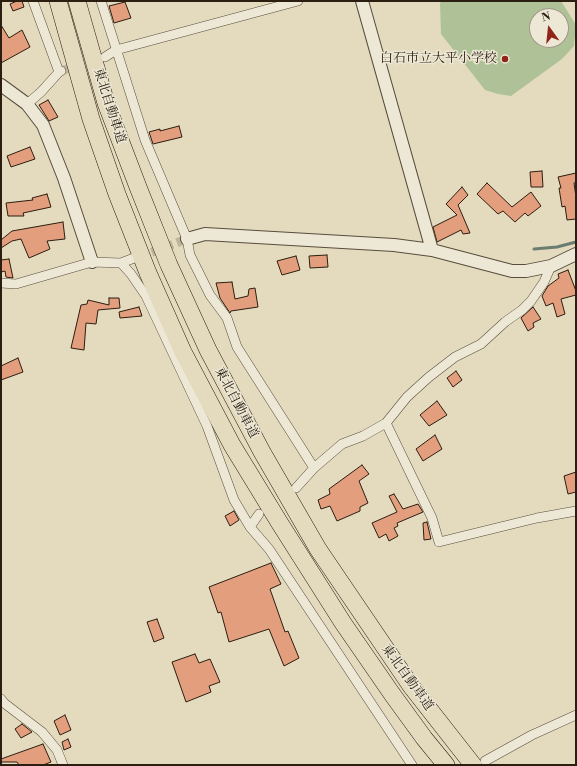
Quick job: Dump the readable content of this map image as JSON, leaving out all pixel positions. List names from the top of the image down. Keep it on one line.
{"streets":{"highway":["東北自動車道"]},"places":["白石市立大平小学校"],"north":"top"}
